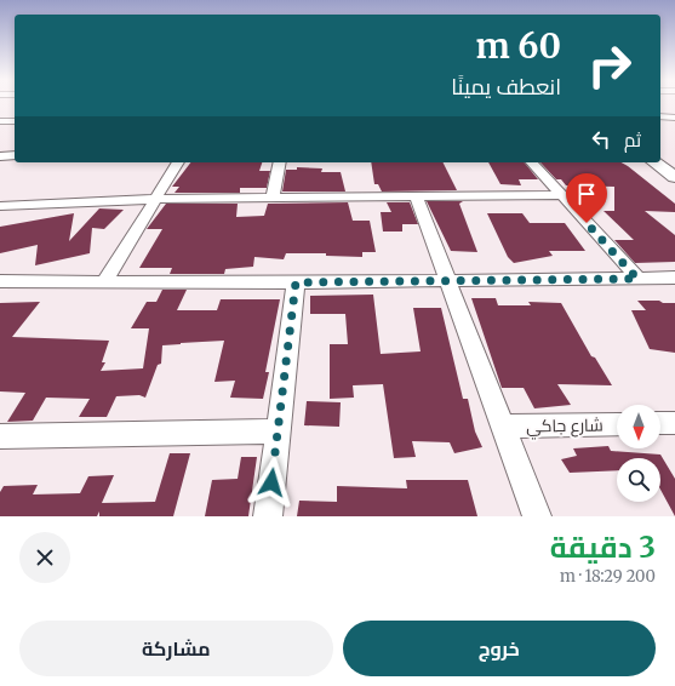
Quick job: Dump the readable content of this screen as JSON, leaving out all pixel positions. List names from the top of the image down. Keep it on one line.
{"streets":{"street":["شارع جاكي"]},"north":"bottom","page":{"turn":["60 m","انعطف يمينًا"],"then":"ثم","heading":["3 دقيقة","200 m · 18:29"],"buttons":["خروج","مشاركة"]}}
